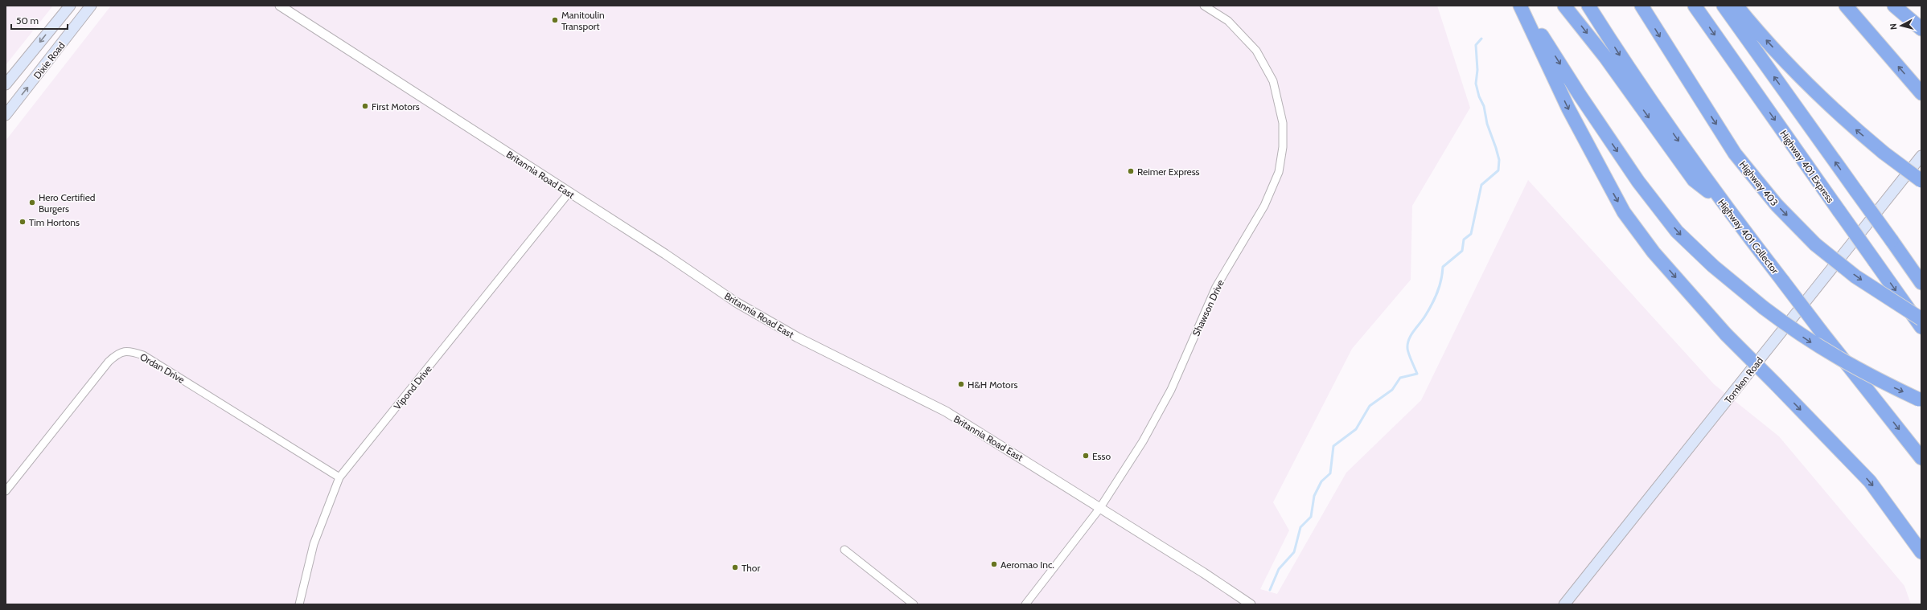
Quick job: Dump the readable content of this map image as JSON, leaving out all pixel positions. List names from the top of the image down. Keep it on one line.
{"streets":{"highway":["Highway 401 Express","Highway 403","Highway 401 Collector"],"main road":["Dixie Road","Tomken Road"],"street":["Britannia Road East","Shawson Drive","Ordan Drive","Vipond Drive"]},"crossings":[["Britannia Road East","Shawson Drive"],["Britannia Road East","Vipond Drive"],["Ordan Drive","Vipond Drive"]],"places":["Manitoulin Transport","First Motors","Reimer Express","Hero Certified Burgers","Tim Hortons","H&H Motors","Esso","Aeromao Inc.","Thor"],"scale_bar":"50 m","north":"left"}
